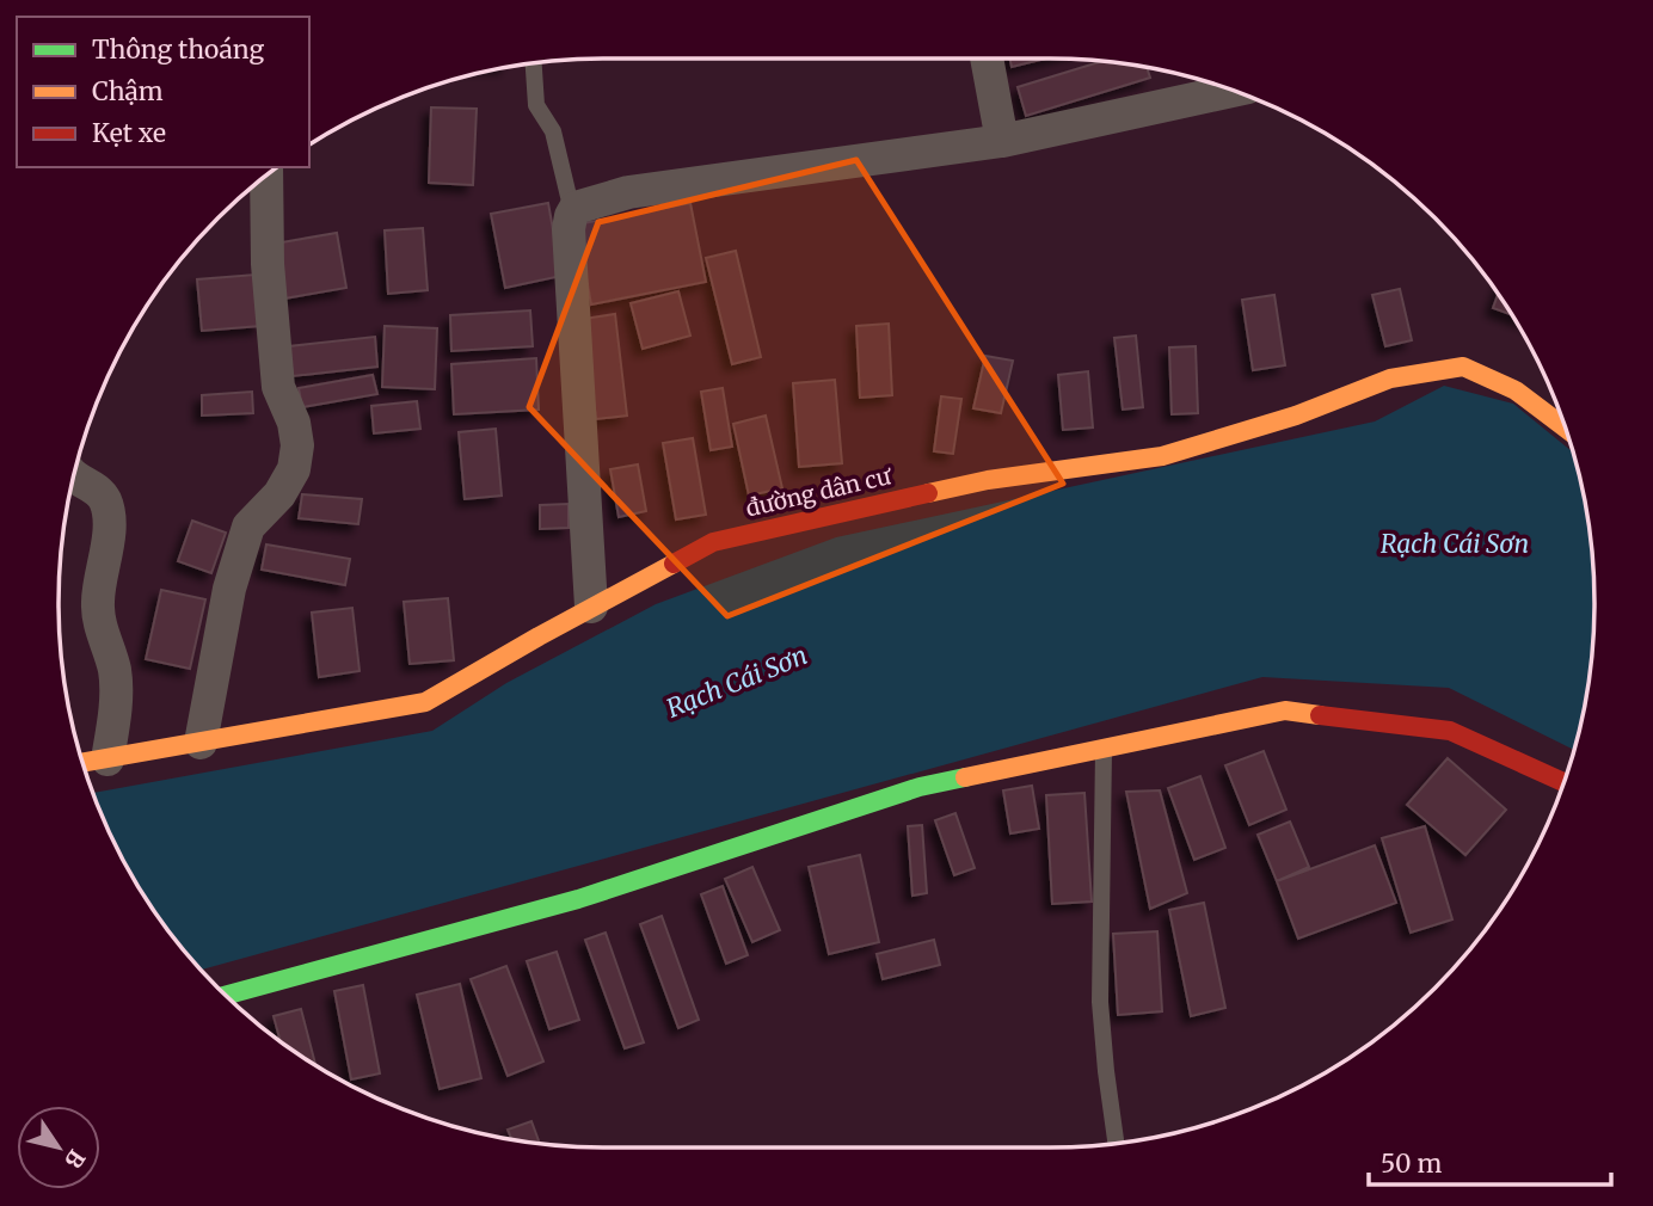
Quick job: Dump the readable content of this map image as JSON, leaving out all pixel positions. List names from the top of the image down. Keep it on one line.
{"streets":{"street":["đường dân cư"]},"water":["Rạch Cái Sơn"],"legend":["Thông thoáng","Chậm","Kẹt xe"],"scale_bar":"50 m","north":"bottom right"}
